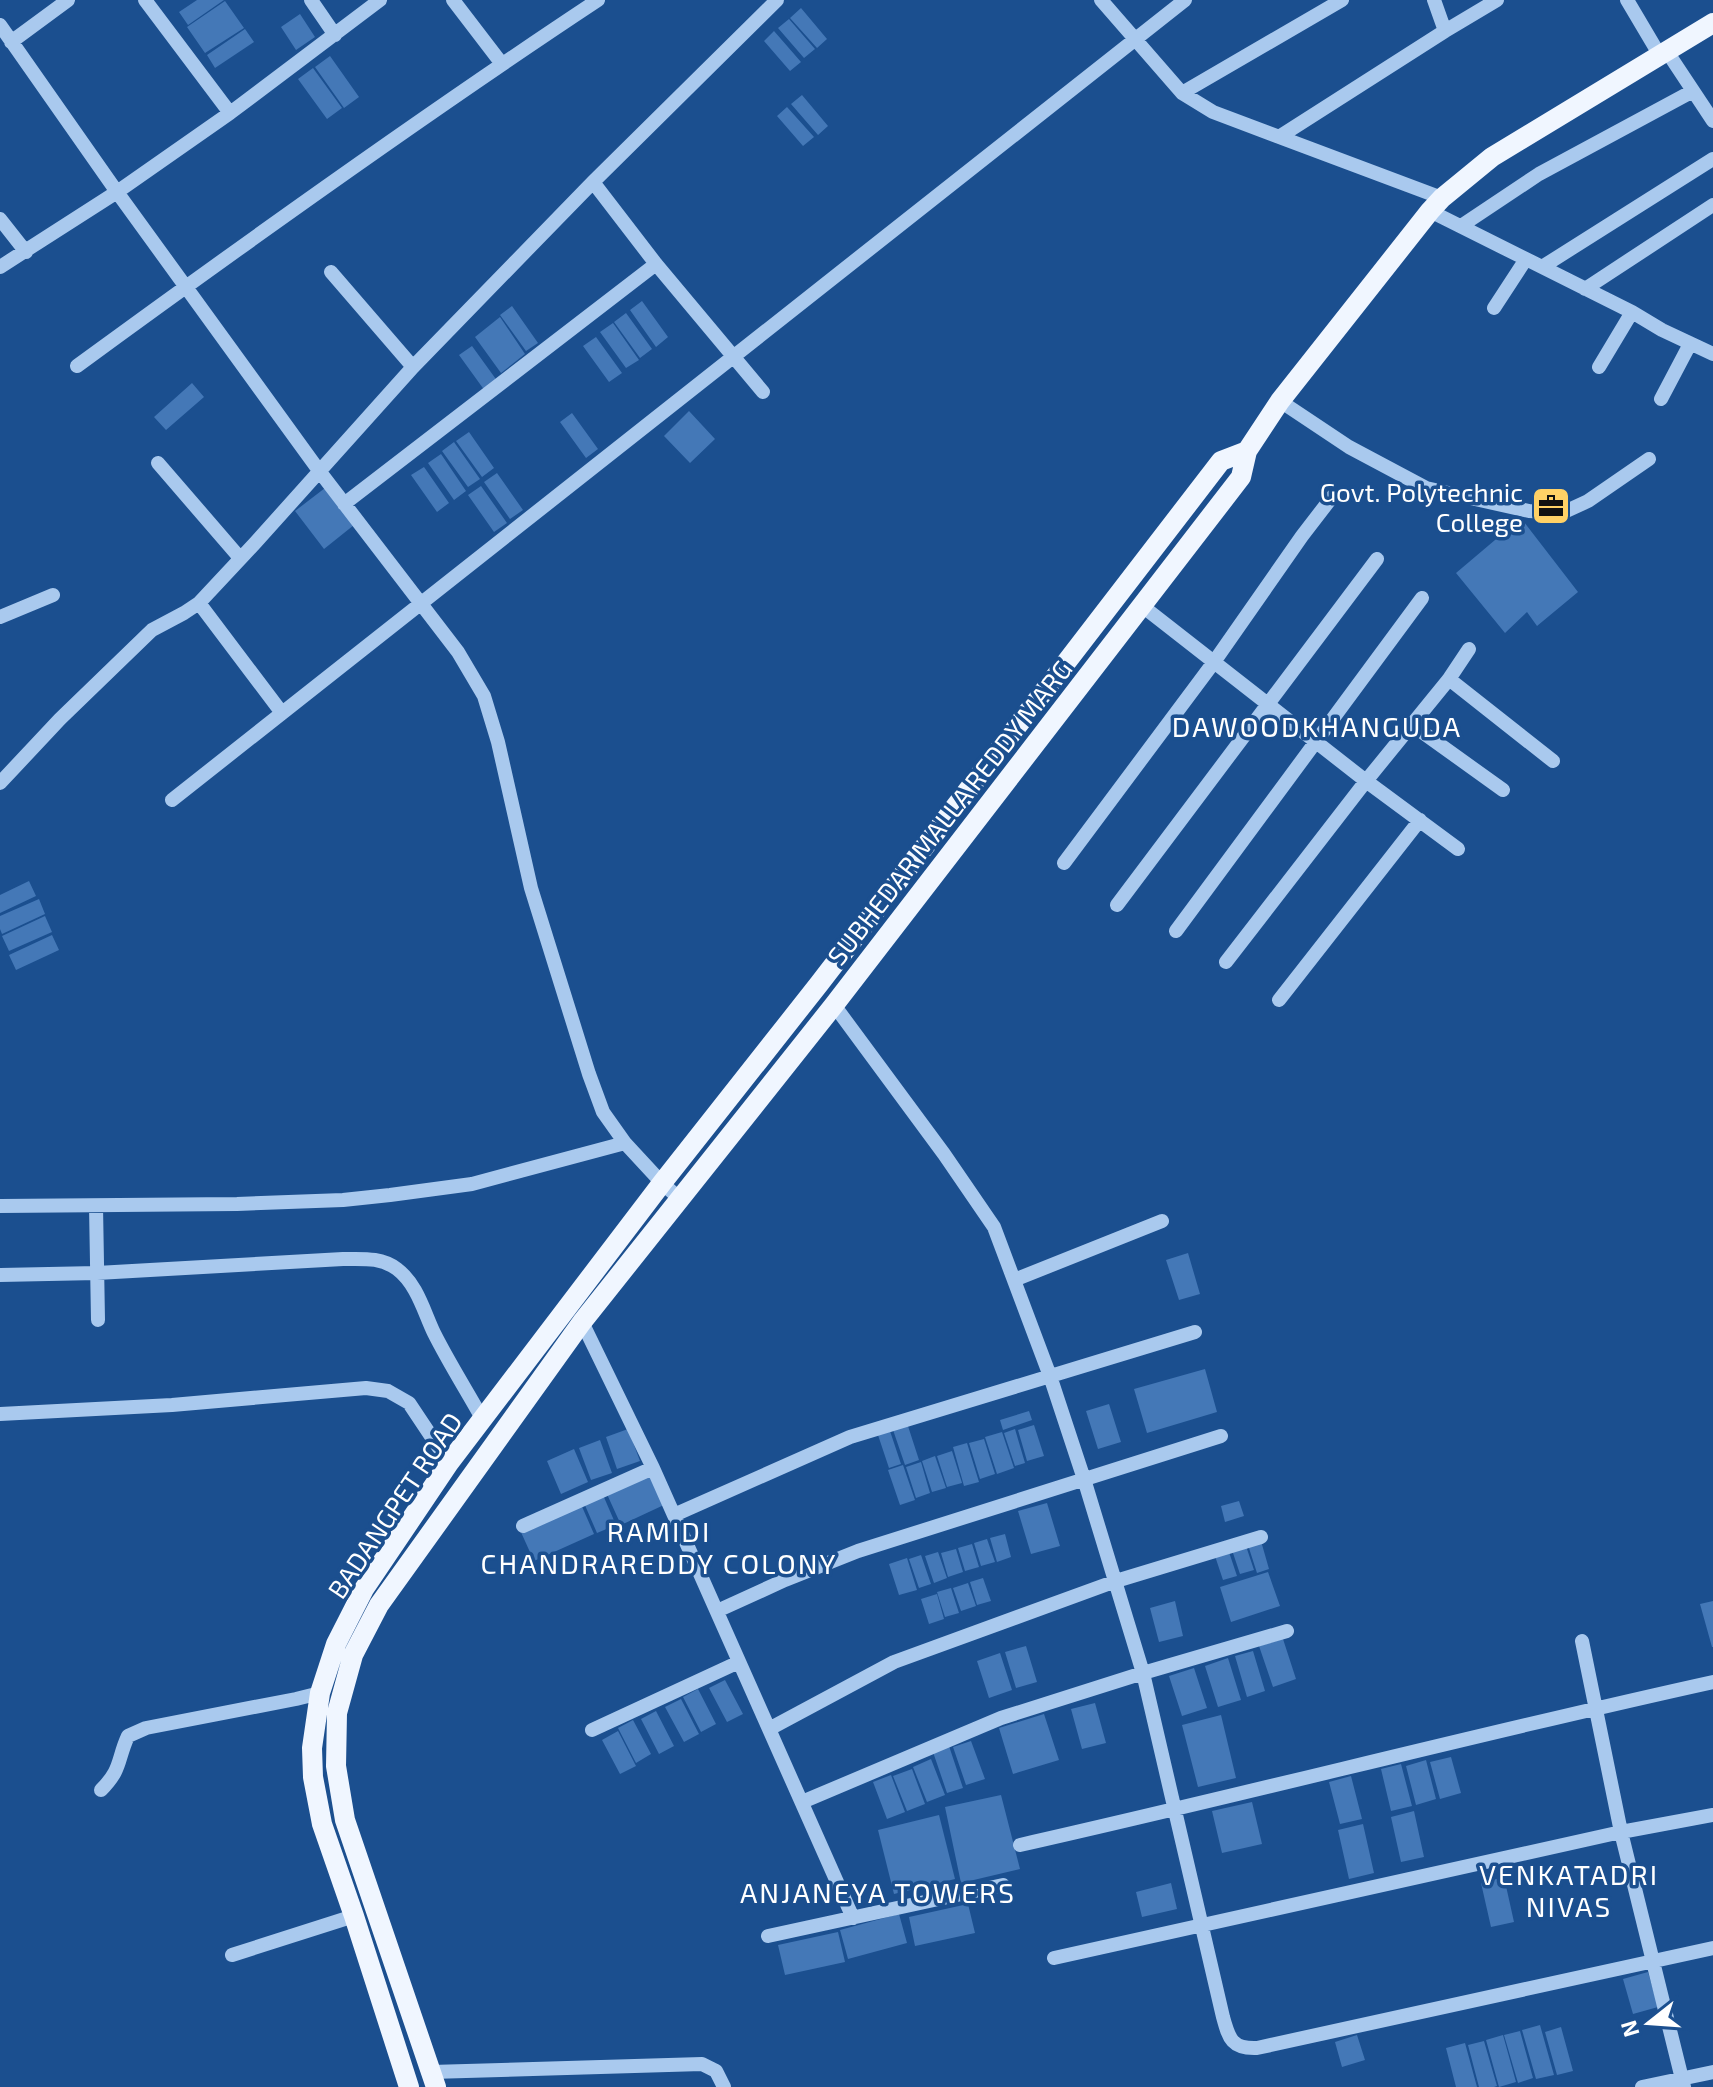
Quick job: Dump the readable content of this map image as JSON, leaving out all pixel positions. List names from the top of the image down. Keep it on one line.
{"streets":{"main road":["SUBHEDAR MALLA REDDY MARG","BADANGPET ROAD"]},"crossings":[["SUBHEDAR MALLA REDDY MARG","BADANGPET ROAD"]],"districts":["DAWOODKHANGUDA","RAMIDI CHANDRAREDDY COLONY","VENKATADRI NIVAS","ANJANEYA TOWERS"],"places":{"office":["Govt. Polytechnic College"]},"north":"left"}
